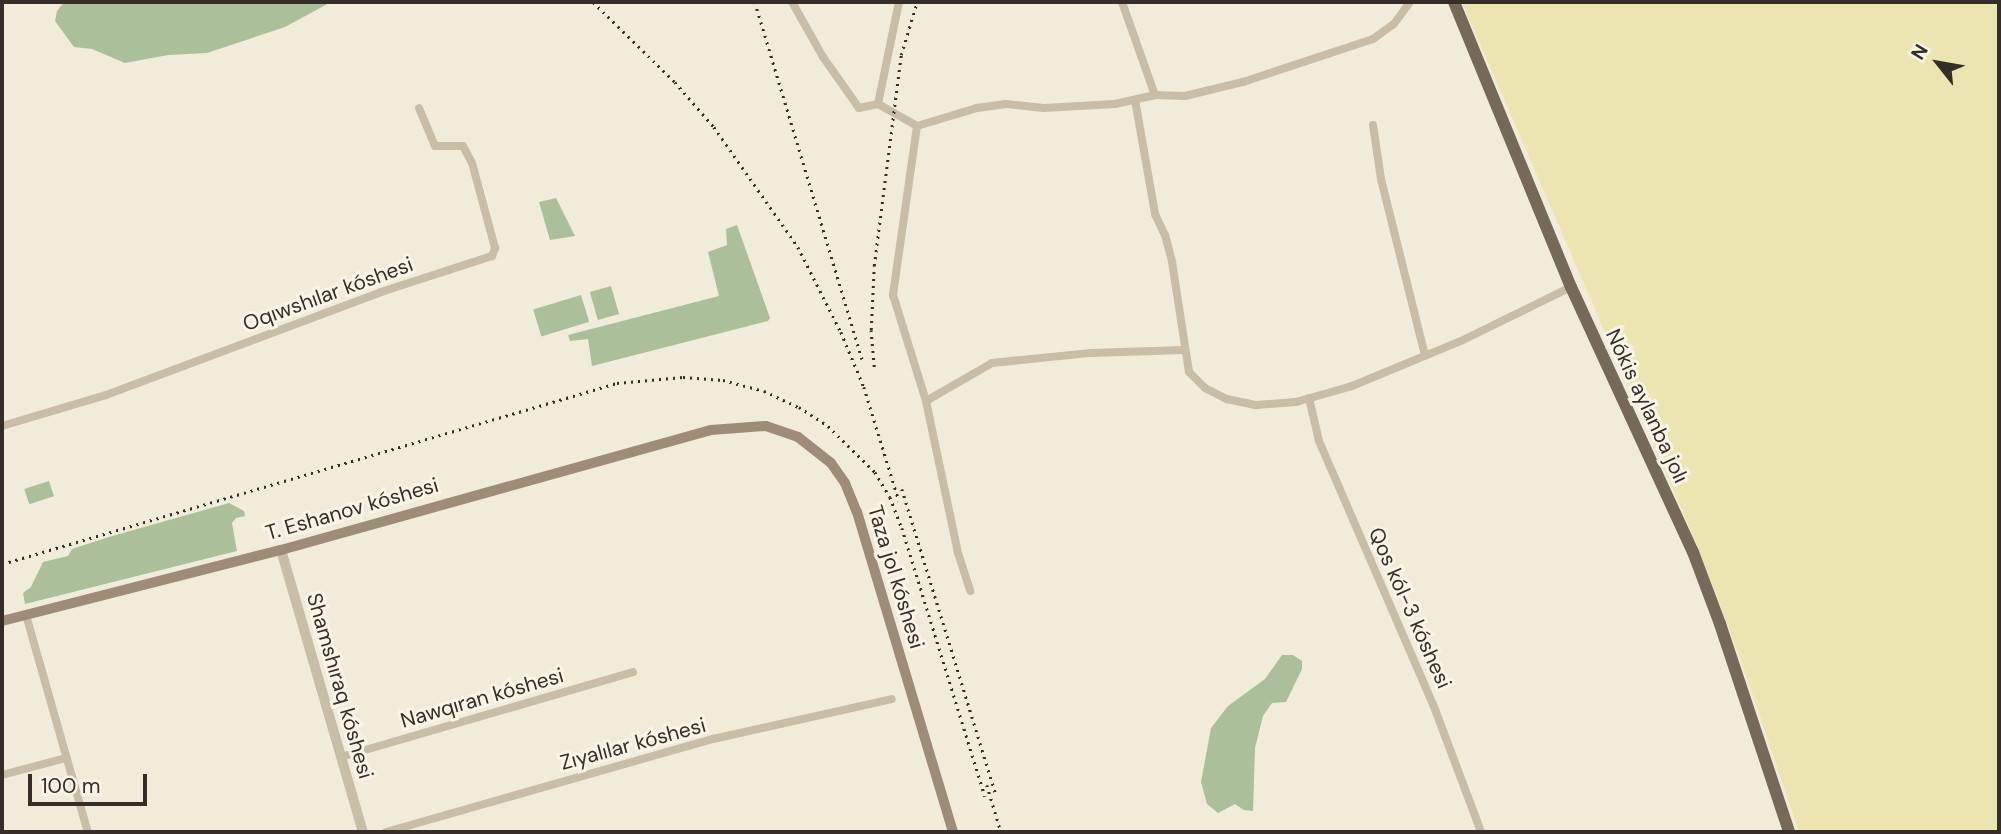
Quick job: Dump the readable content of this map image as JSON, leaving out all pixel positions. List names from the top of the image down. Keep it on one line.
{"streets":{"main road":["Nókis aylanba jolı","T. Eshanov kóshesi","Taza jol kóshesi"],"street":["Oqıwshılar kóshesi","Qos kól-3 kóshesi","Shamshıraq kóshesi","Nawqıran kóshesi","Zıyalılar kóshesi"]},"crossings":[["T. Eshanov kóshesi","Taza jol kóshesi"],["T. Eshanov kóshesi","Shamshıraq kóshesi"],["Shamshıraq kóshesi","Nawqıran kóshesi"]],"scale_bar":"100 m","north":"top left"}
